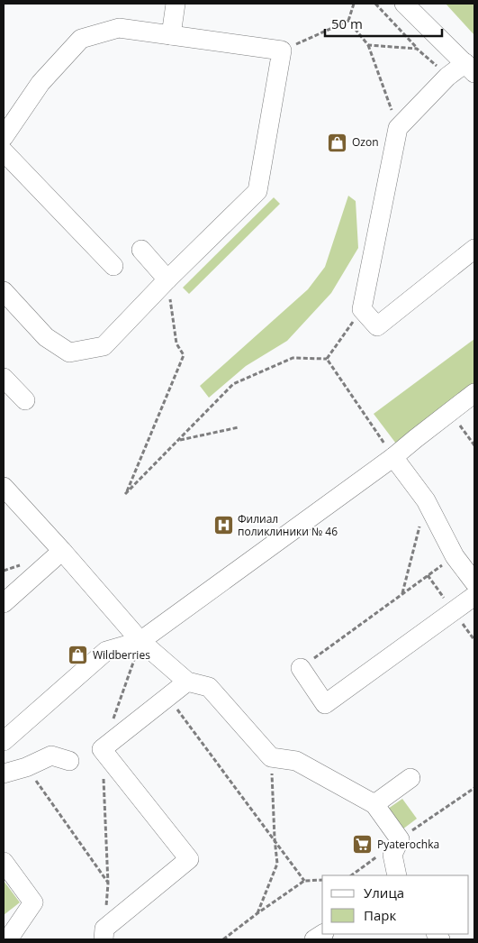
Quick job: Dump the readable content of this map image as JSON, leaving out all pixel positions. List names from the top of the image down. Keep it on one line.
{"places":{"shop":["Ozon","Wildberries"],"hospital":["Филиал поликлиники № 46"],"supermarket":["Pyaterochka"]},"legend":["Улица","Парк"],"scale_bar":"50 m"}
